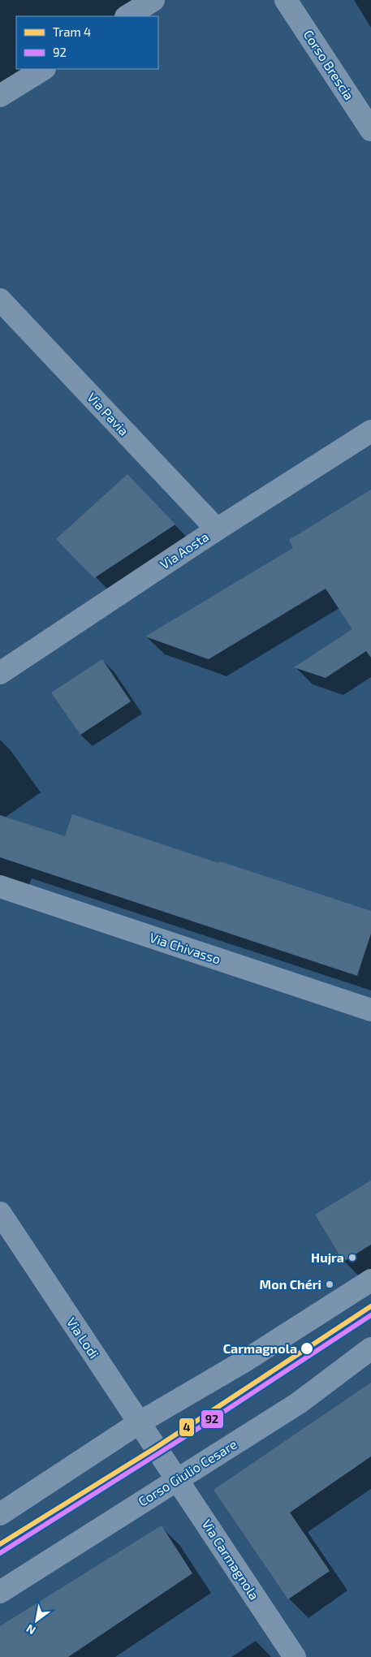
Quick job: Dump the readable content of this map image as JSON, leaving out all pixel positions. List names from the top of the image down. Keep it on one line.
{"streets":{"street":["Corso Brescia","Via Pavia","Via Aosta","Via Chivasso","Via Lodi","Corso Giulio Cesare","Via Carmagnola"]},"crossings":[["Via Pavia","Via Aosta"],["Via Lodi","Corso Giulio Cesare"],["Via Lodi","Via Carmagnola"],["Corso Giulio Cesare","Via Carmagnola"]],"places":["Hujra","Mon Chéri","Carmagnola"],"lines":["tram line 4","transit line 92"],"legend":["Tram 4","92"],"north":"bottom left"}
